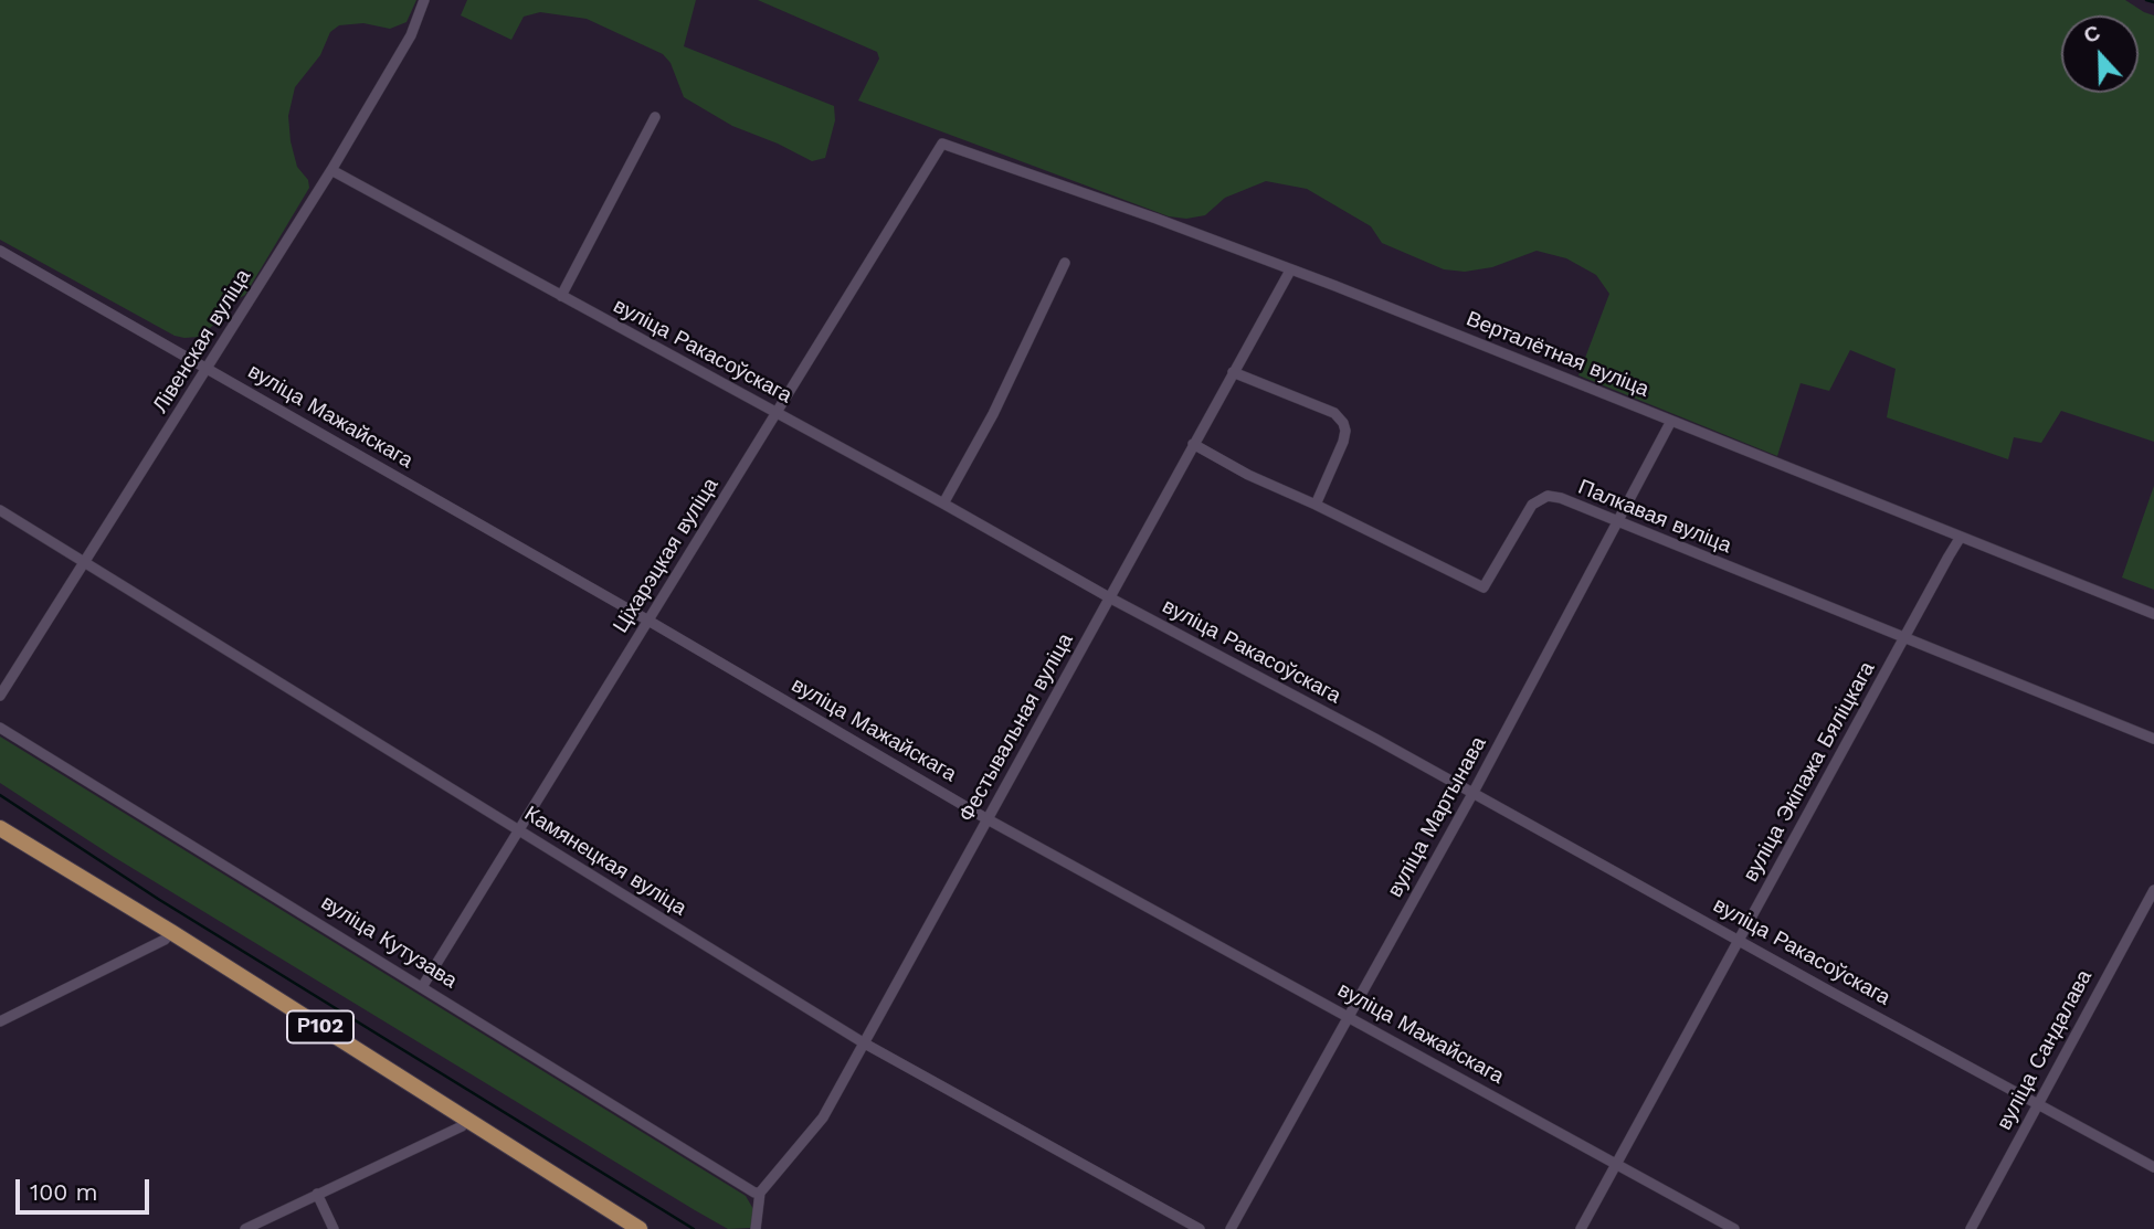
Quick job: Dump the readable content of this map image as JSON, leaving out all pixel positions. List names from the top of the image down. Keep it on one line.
{"streets":{"main road":["Р102"],"street":["Лівенская вуліца","вуліца Ракасоўскага","Верталётная вуліца","вуліца Мажайскага","Палкавая вуліца","Ціхарэцкая вуліца","Фестывальная вуліца","вуліца Экіпажа Бяліцкага","вуліца Мартынава","Камянецкая вуліца","вуліца Кутузава","вуліца Сандалава"]},"crossings":[["Лівенская вуліца","вуліца Ракасоўскага"],["Лівенская вуліца","вуліца Мажайскага"],["Лівенская вуліца","Камянецкая вуліца"],["вуліца Ракасоўскага","Ціхарэцкая вуліца"],["вуліца Ракасоўскага","Фестывальная вуліца"],["вуліца Ракасоўскага","вуліца Экіпажа Бяліцкага"],["вуліца Ракасоўскага","вуліца Мартынава"],["вуліца Ракасоўскага","вуліца Сандалава"],["Верталётная вуліца","Ціхарэцкая вуліца"],["Верталётная вуліца","Фестывальная вуліца"],["Верталётная вуліца","вуліца Экіпажа Бяліцкага"],["Верталётная вуліца","вуліца Мартынава"],["вуліца Мажайскага","Ціхарэцкая вуліца"],["вуліца Мажайскага","Фестывальная вуліца"],["вуліца Мажайскага","вуліца Экіпажа Бяліцкага"],["вуліца Мажайскага","вуліца Мартынава"],["Палкавая вуліца","Фестывальная вуліца"],["Палкавая вуліца","вуліца Экіпажа Бяліцкага"],["Палкавая вуліца","вуліца Мартынава"],["Ціхарэцкая вуліца","Камянецкая вуліца"],["Ціхарэцкая вуліца","вуліца Кутузава"],["Фестывальная вуліца","Камянецкая вуліца"],["Фестывальная вуліца","вуліца Кутузава"]],"scale_bar":"100 m","north":"top"}
